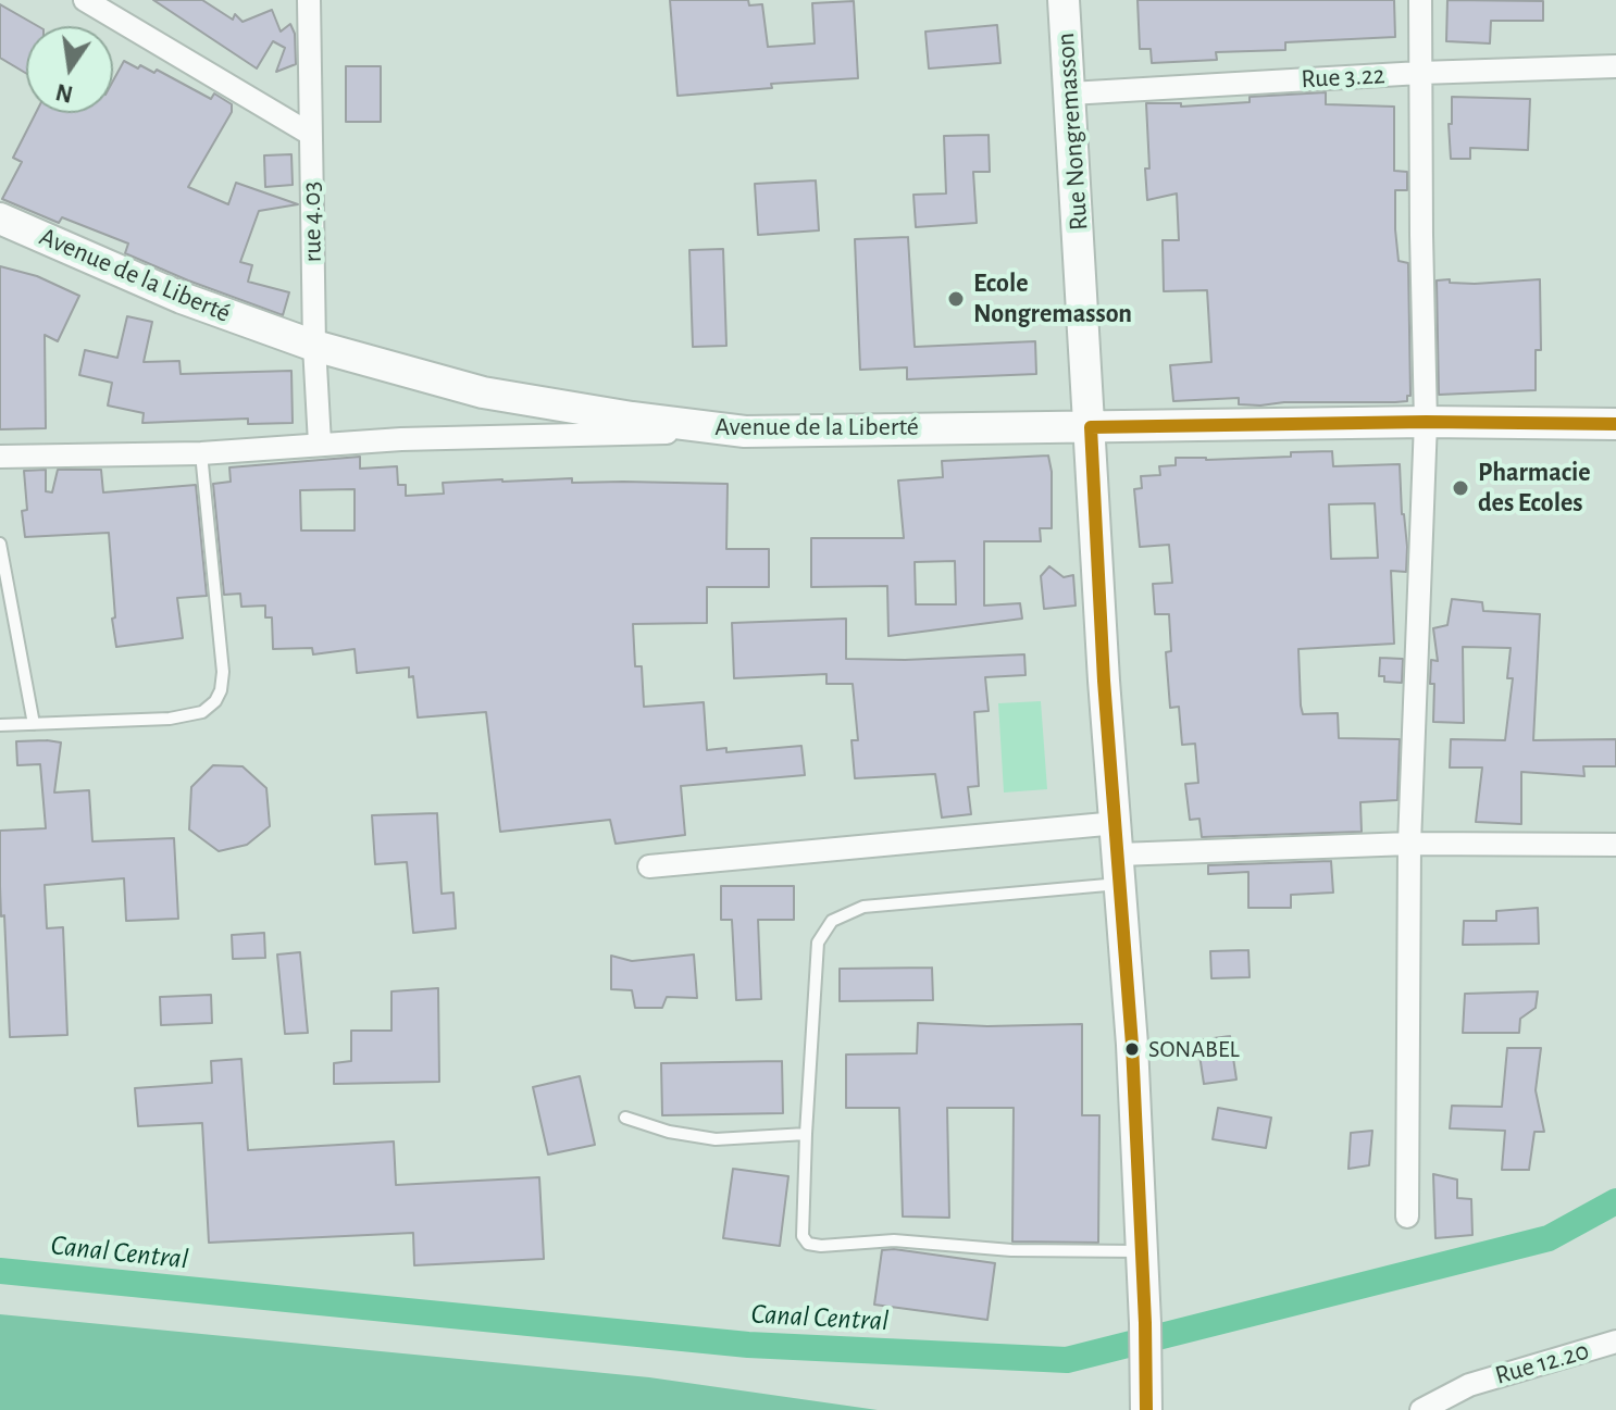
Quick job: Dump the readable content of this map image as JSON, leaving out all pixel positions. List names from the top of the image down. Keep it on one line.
{"streets":{"main road":["Rue Nongremasson","Avenue de la Liberté"],"street":["Rue 3.22","rue 4.03","Rue 12.20"]},"crossings":[["Rue 3.22","Rue Nongremasson"],["Rue Nongremasson","Avenue de la Liberté"],["rue 4.03","Avenue de la Liberté"]],"water":["Canal Central"],"places":["Ecole Nongremasson","Pharmacie des Ecoles","SONABEL"],"north":"bottom"}
